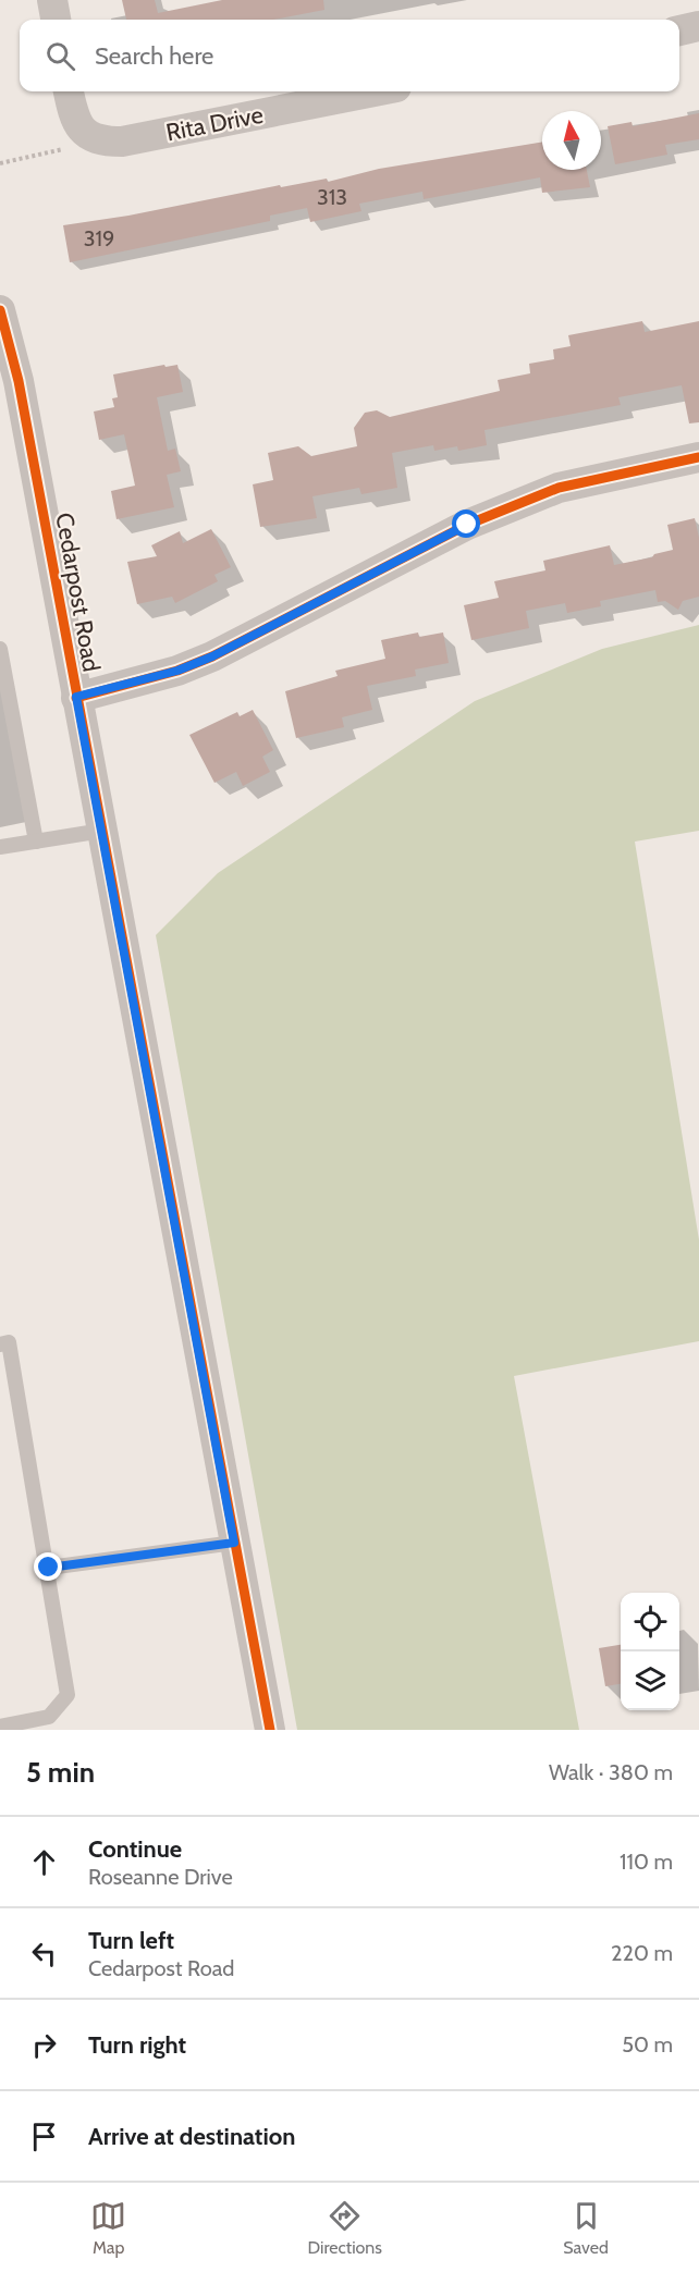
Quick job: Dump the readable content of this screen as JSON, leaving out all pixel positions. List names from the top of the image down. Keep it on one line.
{"streets":{"street":["Rita Drive","Cedarpost Road"]},"house_numbers":["313","319"],"north":"top","page":{"search":"Search here","heading":["5 min","Walk · 380 m"],"list":[["Continue","Roseanne Drive","110 m"],["Turn left","Cedarpost Road","220 m"],["Turn right","50 m"],"Arrive at destination"],"nav":["Map","Directions","Saved"]}}
